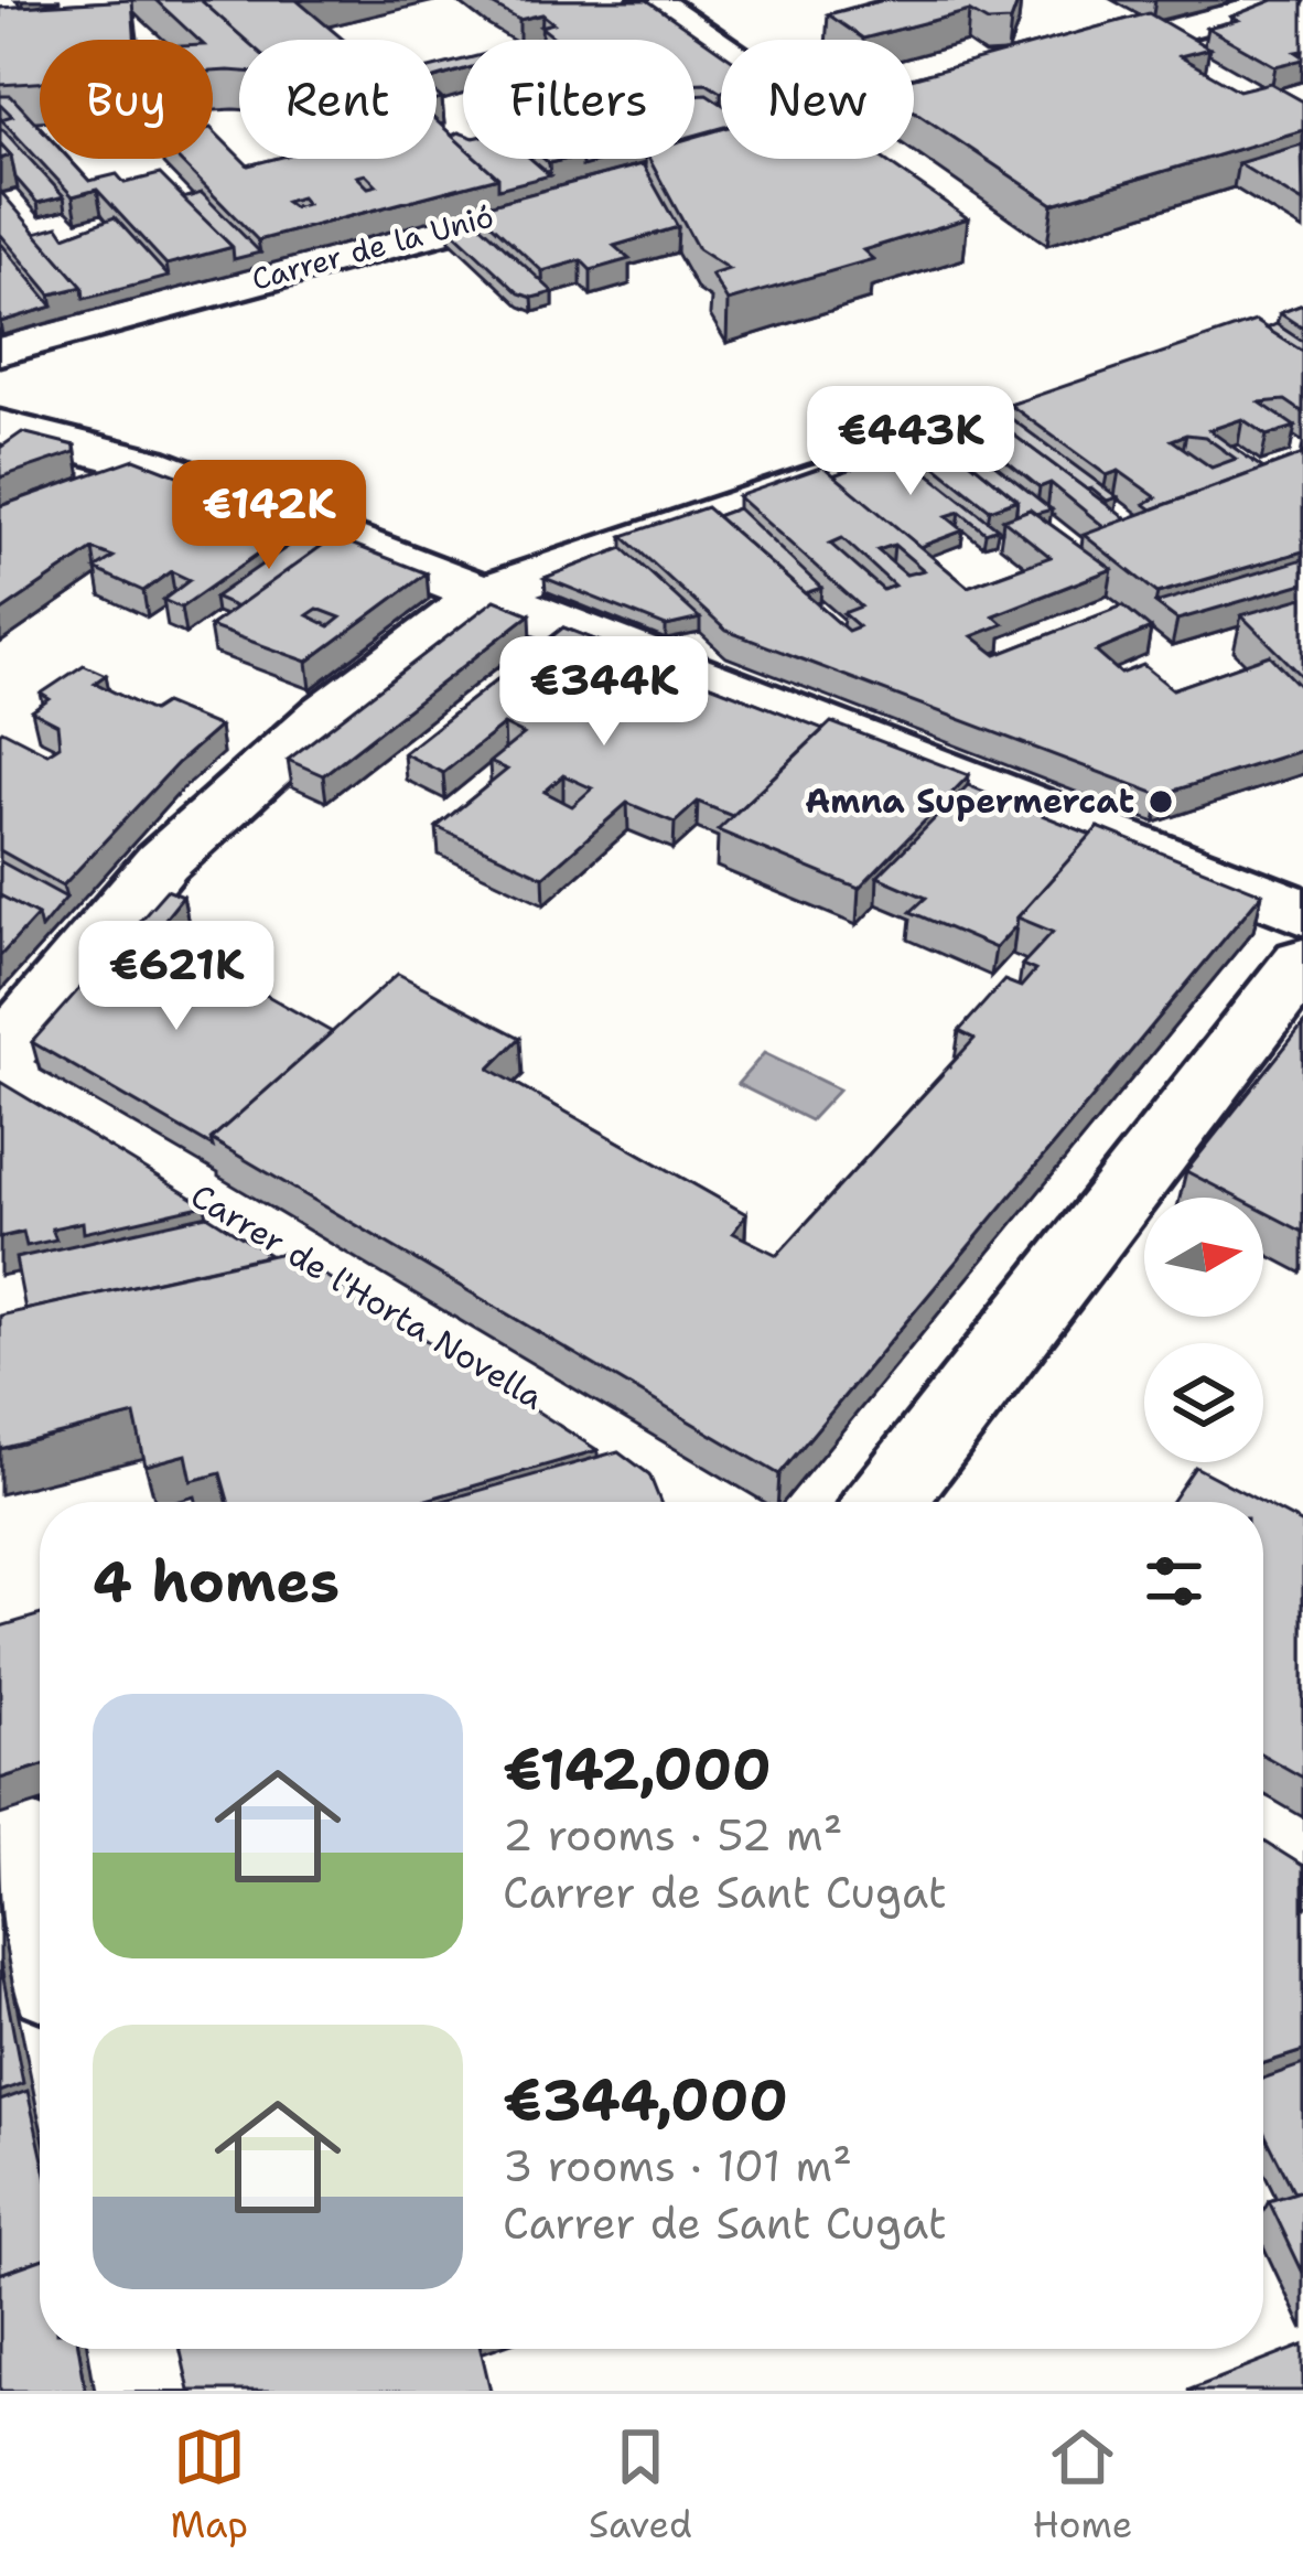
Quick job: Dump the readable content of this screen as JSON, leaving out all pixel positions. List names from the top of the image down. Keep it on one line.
{"streets":{"street":["Carrer de la Unió","Carrer de l'Horta Novella"]},"places":["Amna Supermercat"],"north":"right","page":{"chip":["Buy","Rent","Filters","New"],"price":["€443K","€142K","€344K","€621K"],"heading":"4 homes","list":[{"name":"€142,000","note":"2 rooms · 52 m² · Carrer de Sant Cugat"},{"name":"€344,000","note":"3 rooms · 101 m² · Carrer de Sant Cugat"}],"tabs":["Map","Saved","Home"]}}
